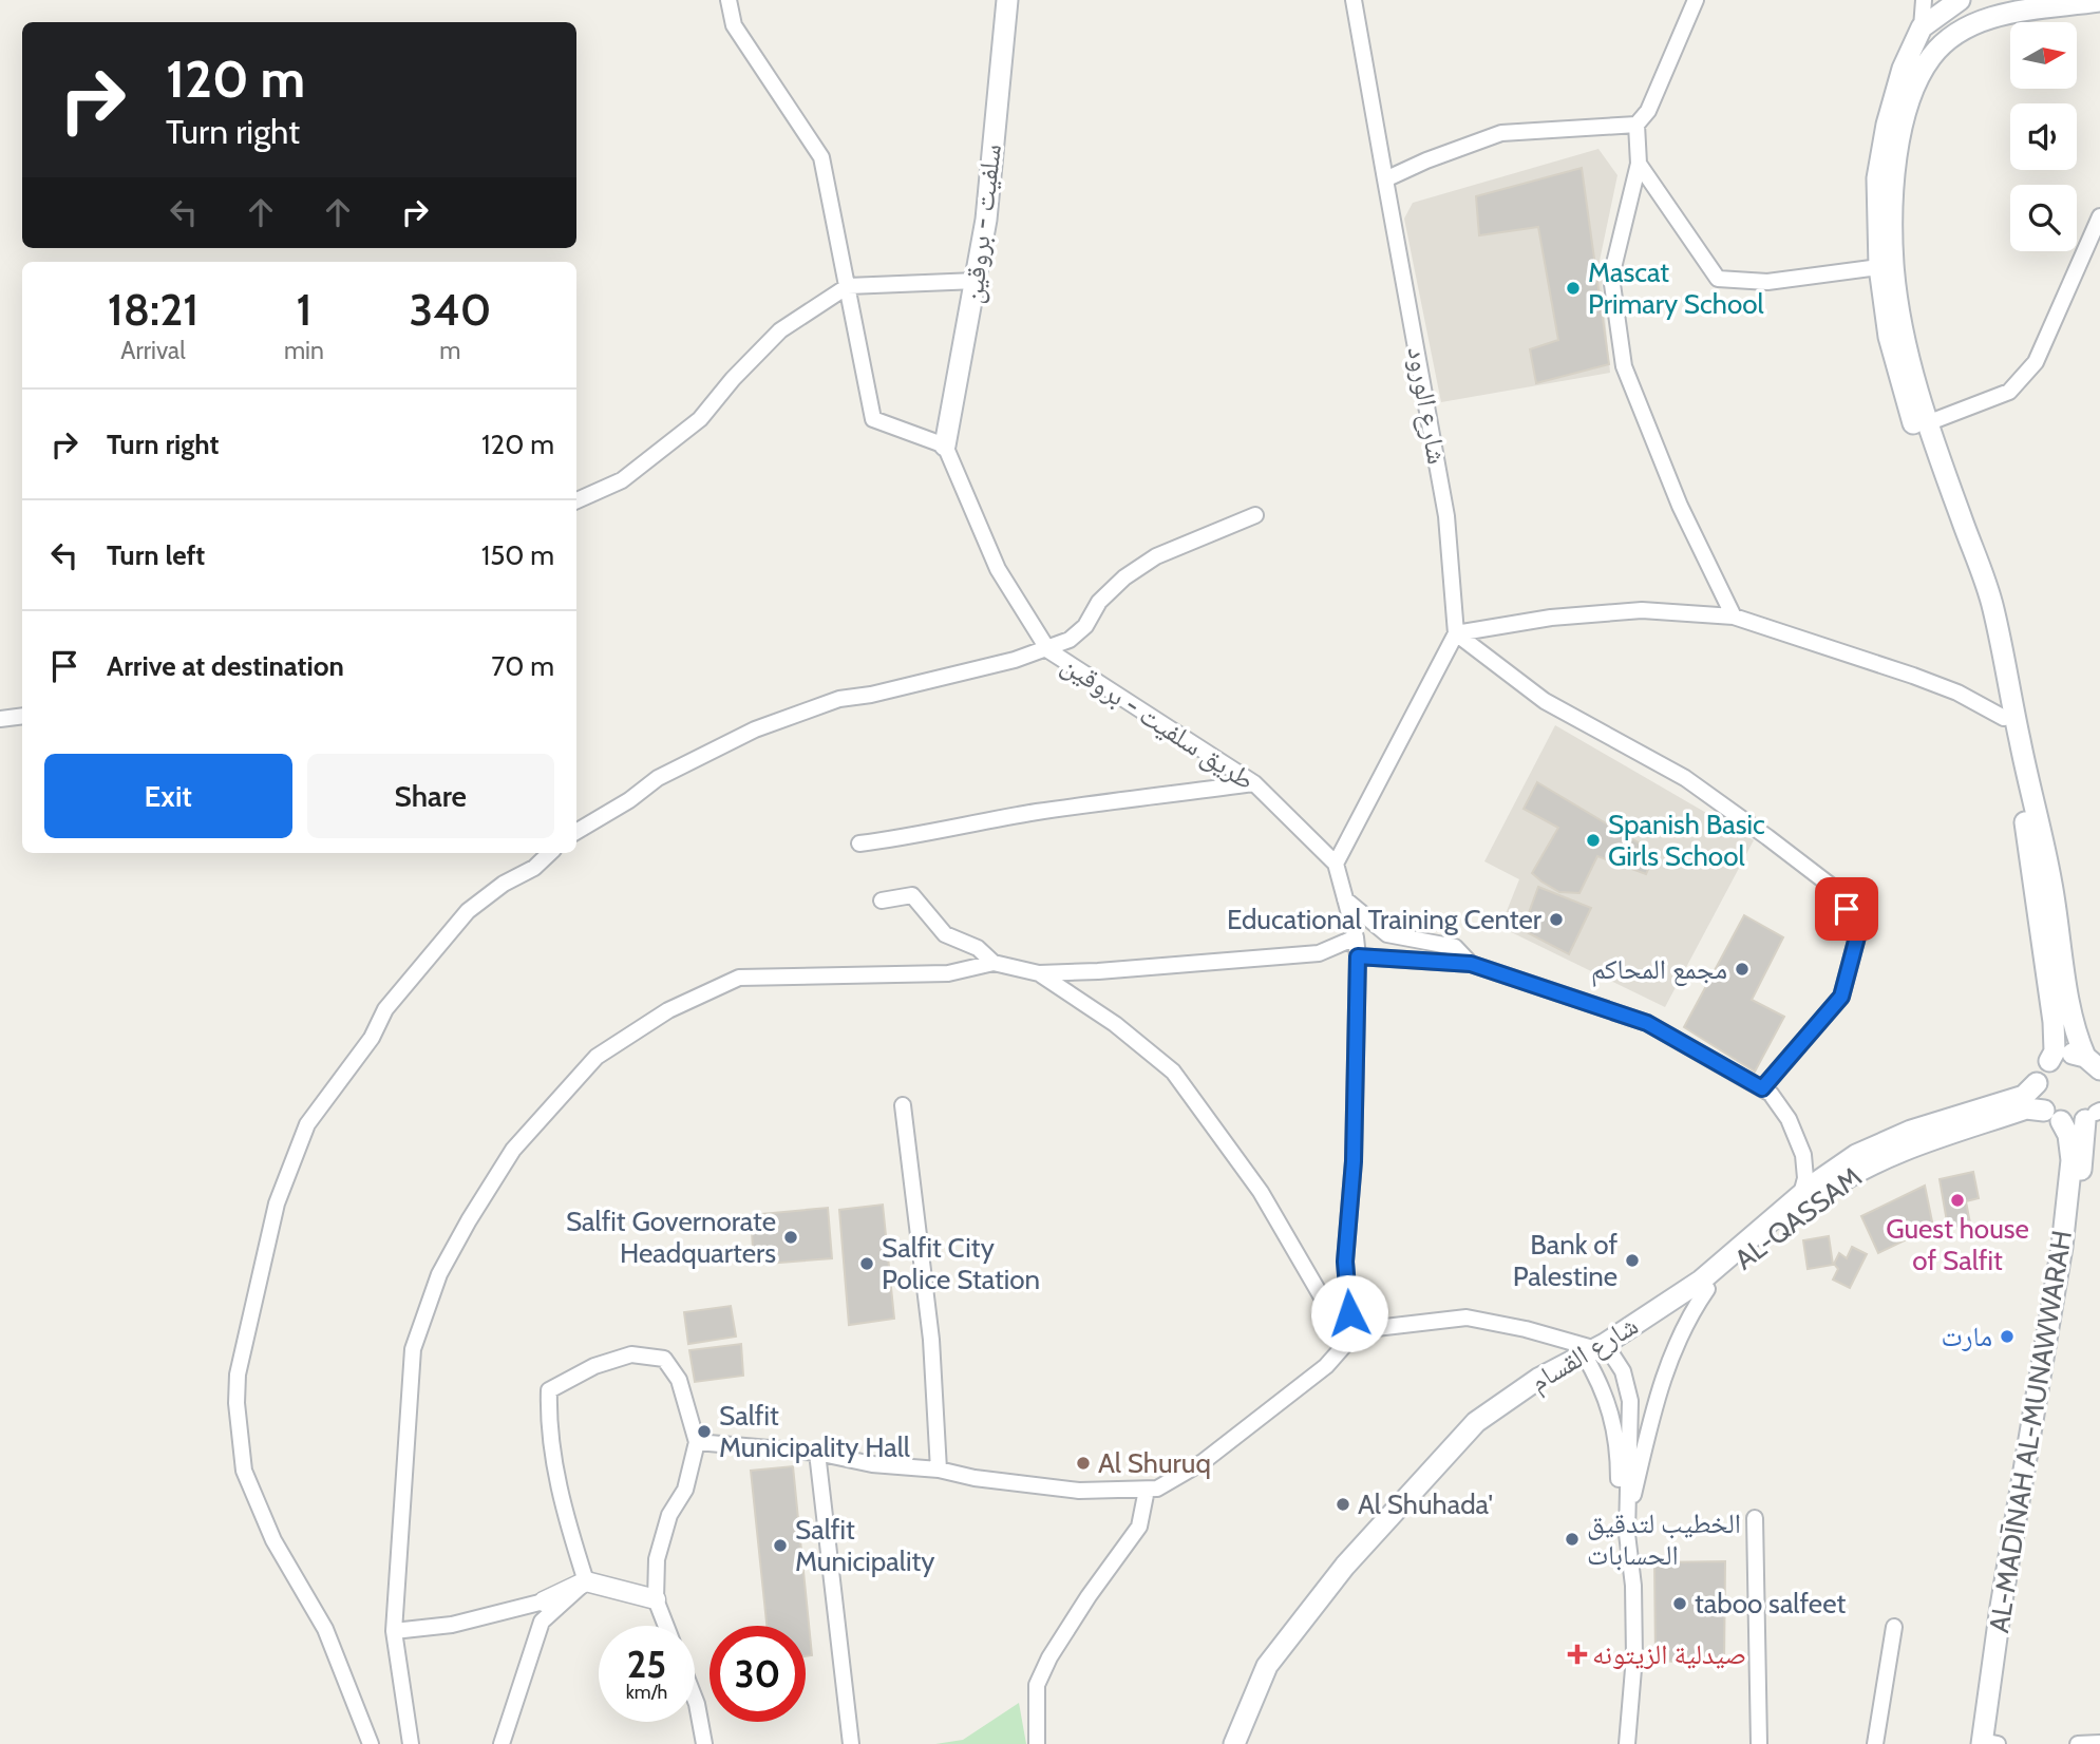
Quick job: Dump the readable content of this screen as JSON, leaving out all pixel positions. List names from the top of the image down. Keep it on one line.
{"streets":{"main road":["سلفيت - بروقين","AL-QASSAM","شارع القسام","AL-MADĪNAH AL-MUNAWWARAH"],"street":["شارع الورود","طريق سلفيت - بروقين"]},"crossings":[["سلفيت - بروقين","طريق سلفيت - بروقين"],["AL-QASSAM","شارع القسام"],["AL-QASSAM","AL-MADĪNAH AL-MUNAWWARAH"],["شارع القسام","AL-MADĪNAH AL-MUNAWWARAH"]],"places":{"other":["Mascat Primary School","Spanish Basic Girls School","Educational Training Center","مجمع المحاكم","Guest house of Salfit","Salfit Governorate Headquarters","Bank of Palestine","Salfit City Police Station","مارت","Salfit Municipality Hall","Al Shuruq","Al Shuhada'","الخطيب لتدقيق الحسابات","Salfit Municipality","taboo salfeet"],"health":["صيدلية الزيتونه"]},"north":"right","page":{"turn":["120 m","Turn right"],"eta":["18:21","Arrival","1","min","340","m"],"list":[{"name":"Turn right","value":"120 m"},{"name":"Turn left","value":"150 m"},{"name":"Arrive at destination","value":"70 m"}],"buttons":["Exit","Share"],"speed":"25 km/h","limit":"30"}}
